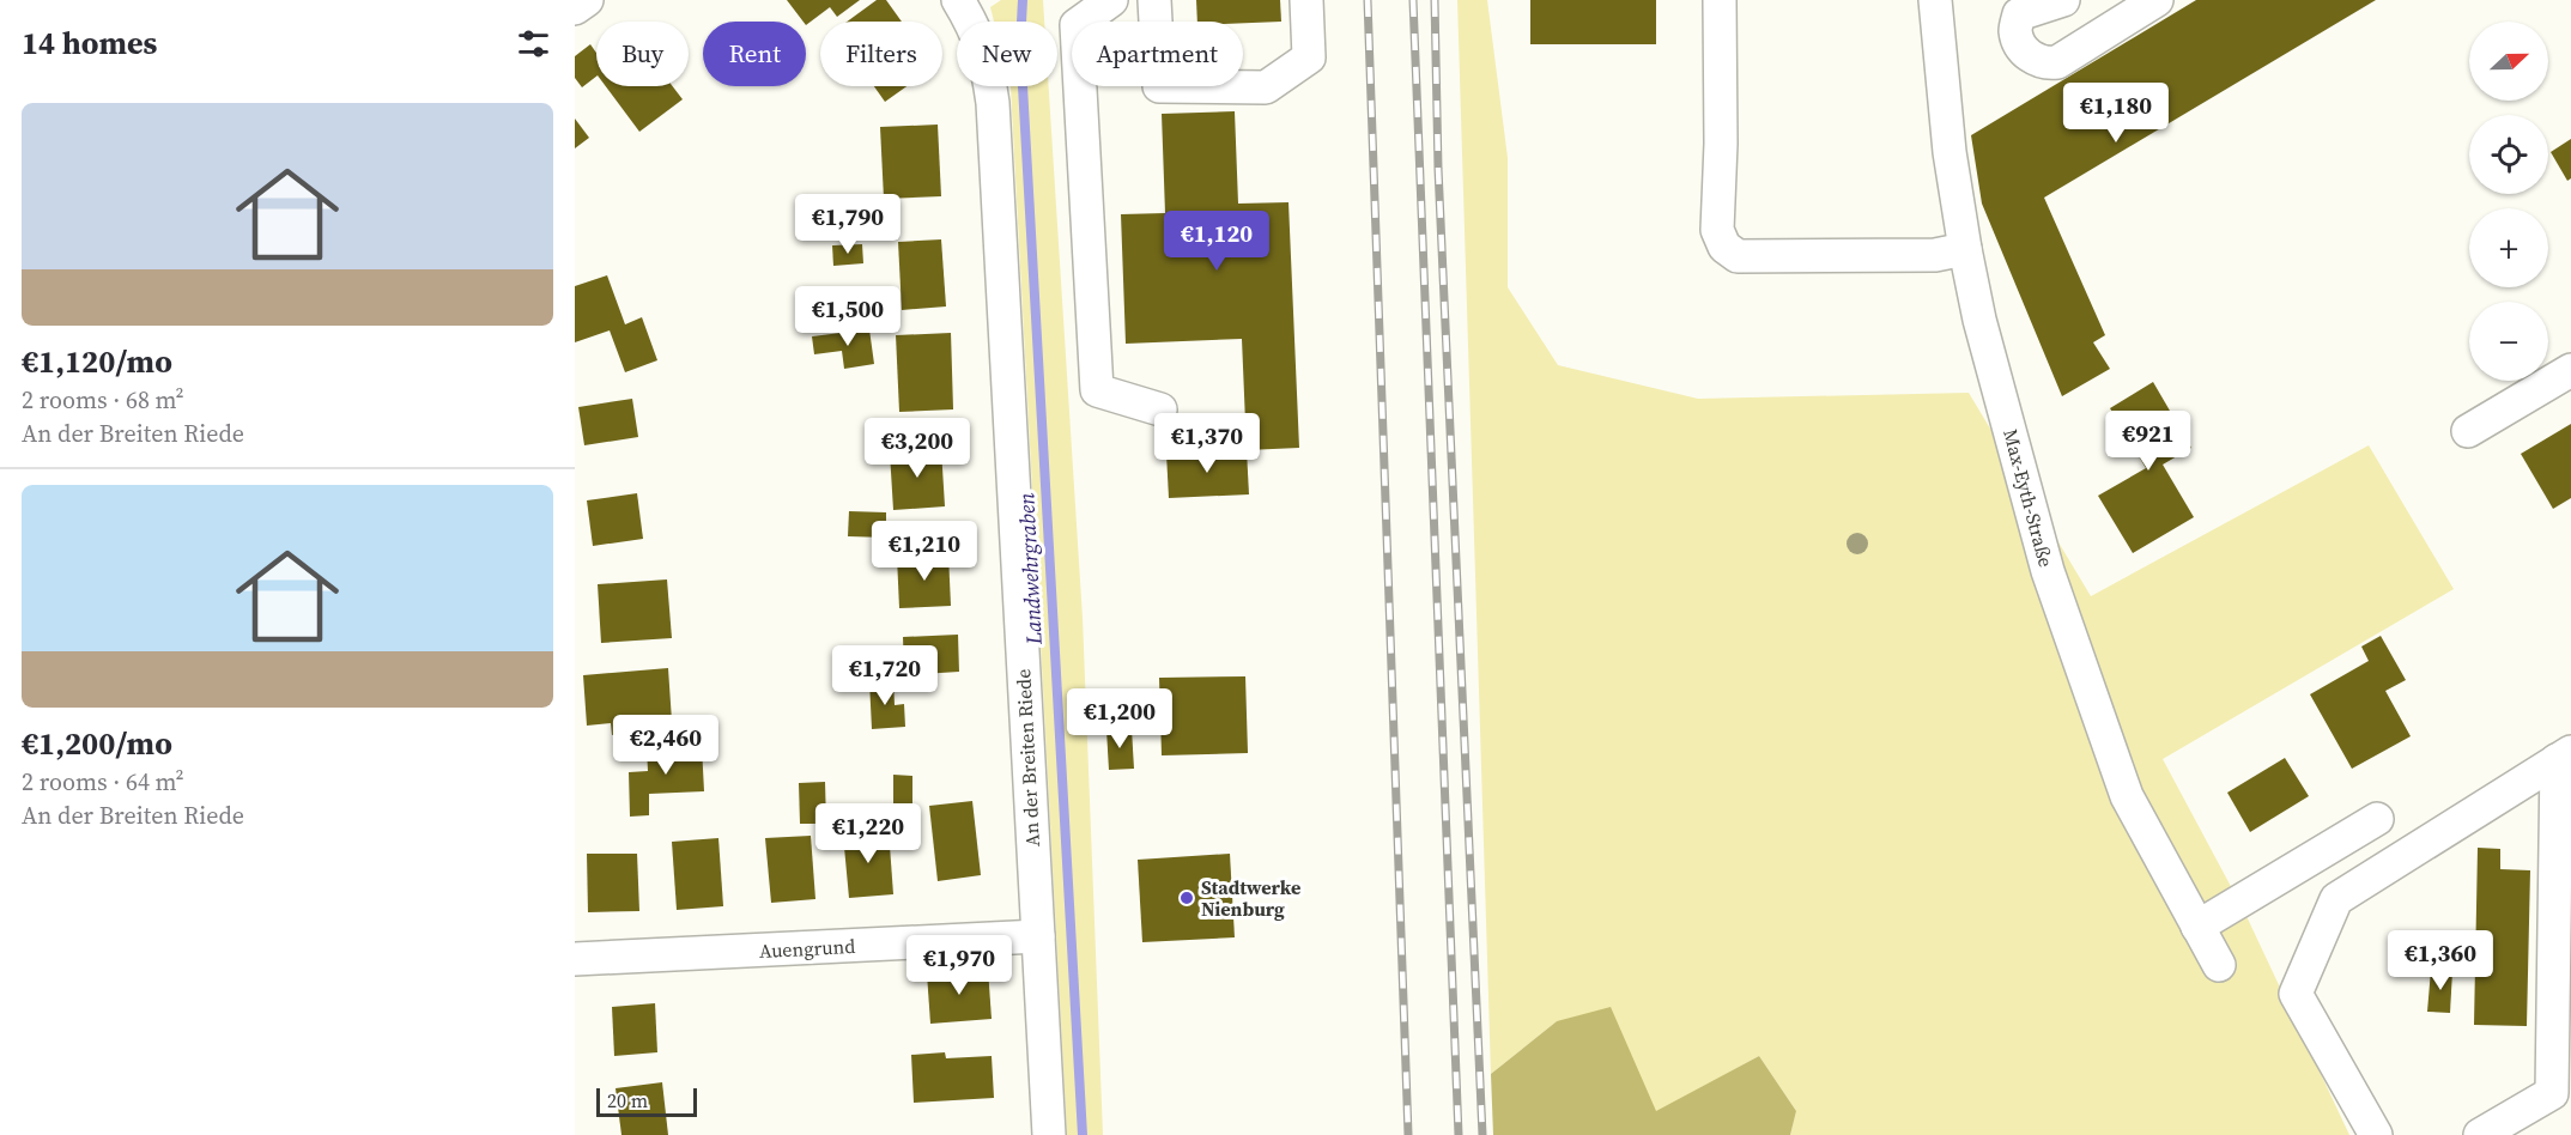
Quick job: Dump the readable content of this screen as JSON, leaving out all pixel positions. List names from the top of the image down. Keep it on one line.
{"streets":{"street":["Max-Eyth-Straße","An der Breiten Riede","Auengrund"]},"crossings":[["An der Breiten Riede","Auengrund"]],"water":["Landwehrgraben"],"places":["Stadtwerke Nienburg"],"scale_bar":"20 m","north":"right","page":{"heading":"14 homes","map_buttons":["+","−"],"chip":["Buy","Rent","Filters","New","Apartment"],"price":["€1,180","€1,790","€1,120","€1,500","€921","€1,370","€3,200","€1,210","€1,720","€1,200","€2,460","€1,220","€1,360","€1,970"],"list":[{"name":"€1,120/mo","note":"2 rooms · 68 m² · An der Breiten Riede"},{"name":"€1,200/mo","note":"2 rooms · 64 m² · An der Breiten Riede"}],"scale":"20 m"}}
